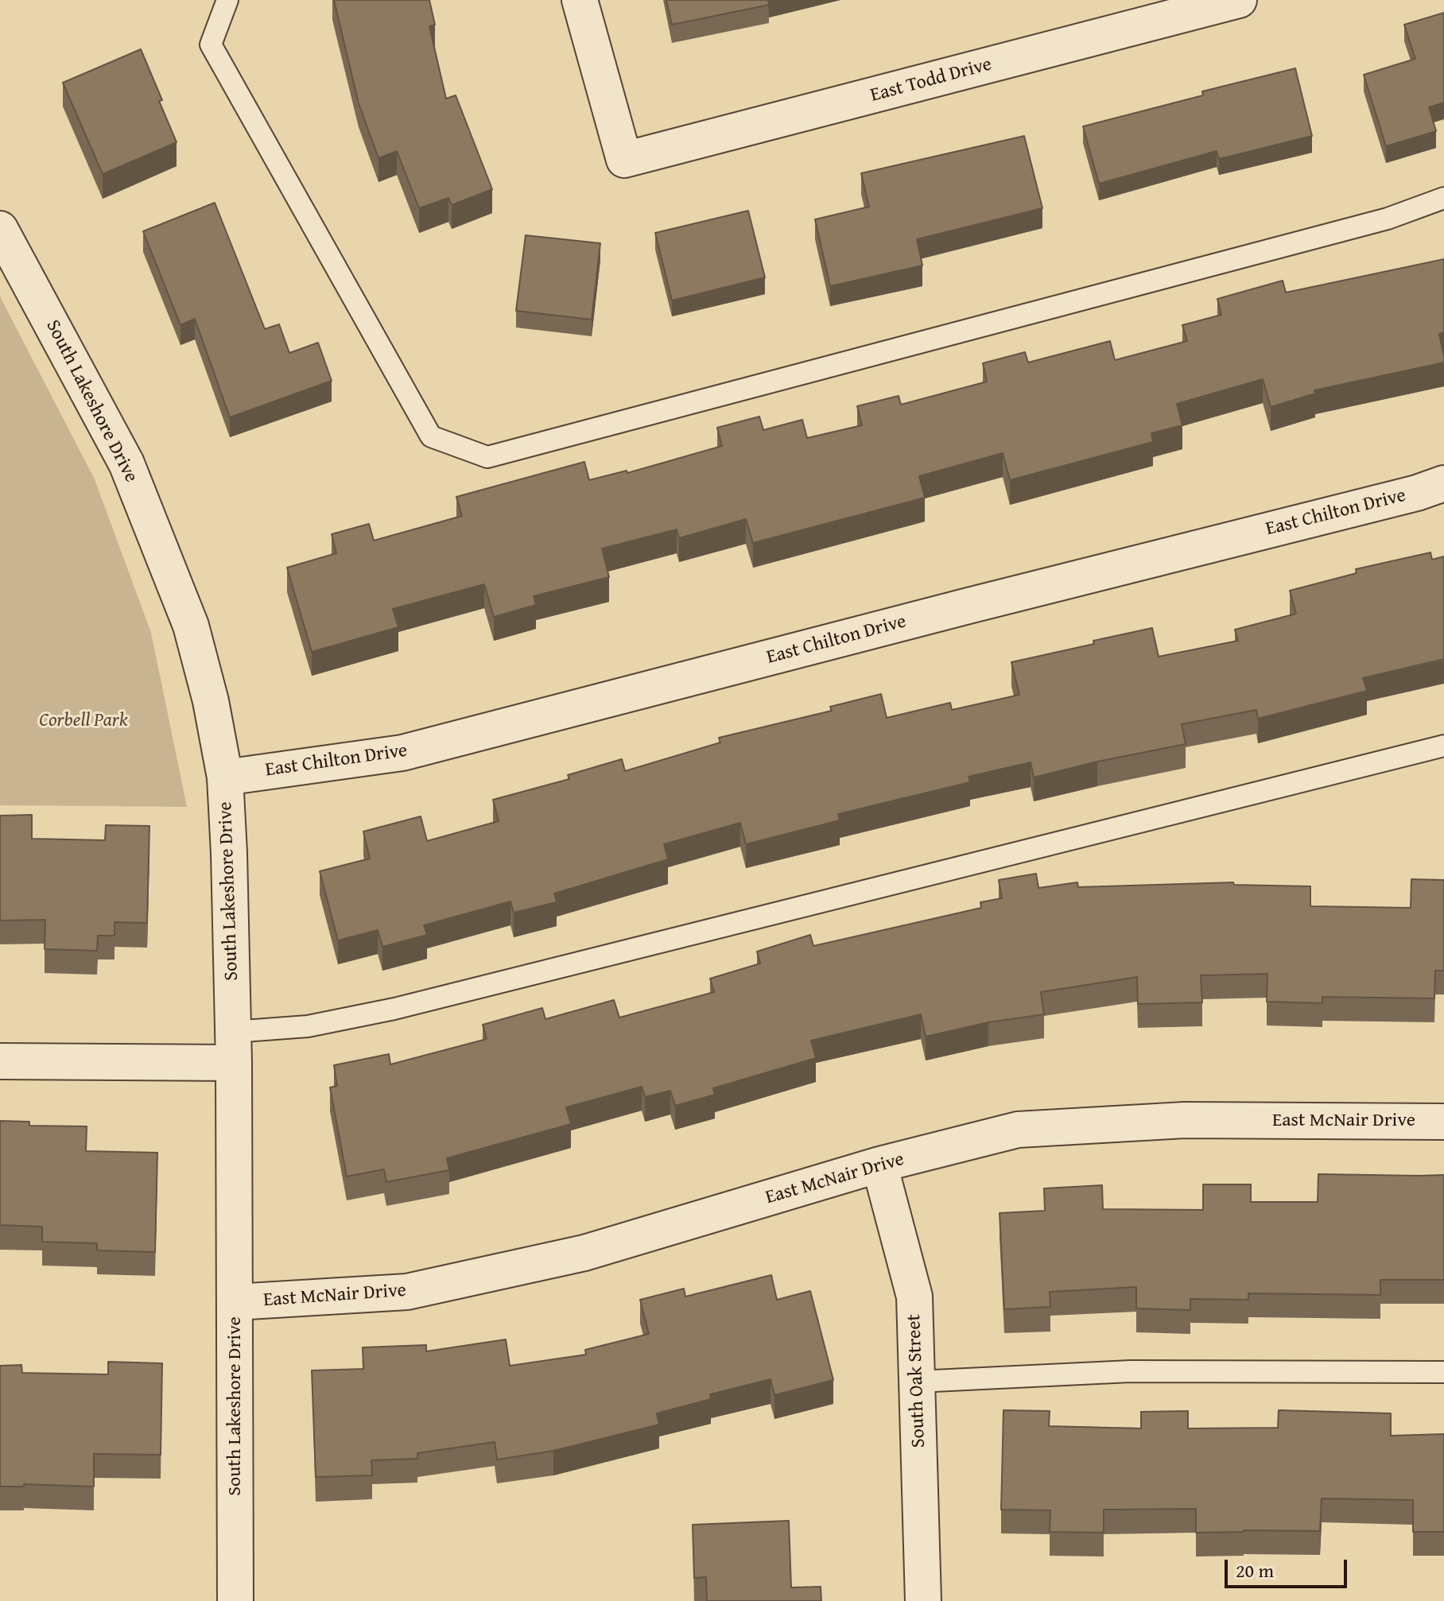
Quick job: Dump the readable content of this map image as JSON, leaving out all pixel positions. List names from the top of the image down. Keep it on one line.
{"streets":{"street":["East Todd Drive","South Lakeshore Drive","East Chilton Drive","East McNair Drive","South Oak Street"]},"crossings":[["South Lakeshore Drive","East Chilton Drive"],["South Lakeshore Drive","East McNair Drive"],["East McNair Drive","South Oak Street"]],"parks":["Corbell Park"],"scale_bar":"20 m"}
